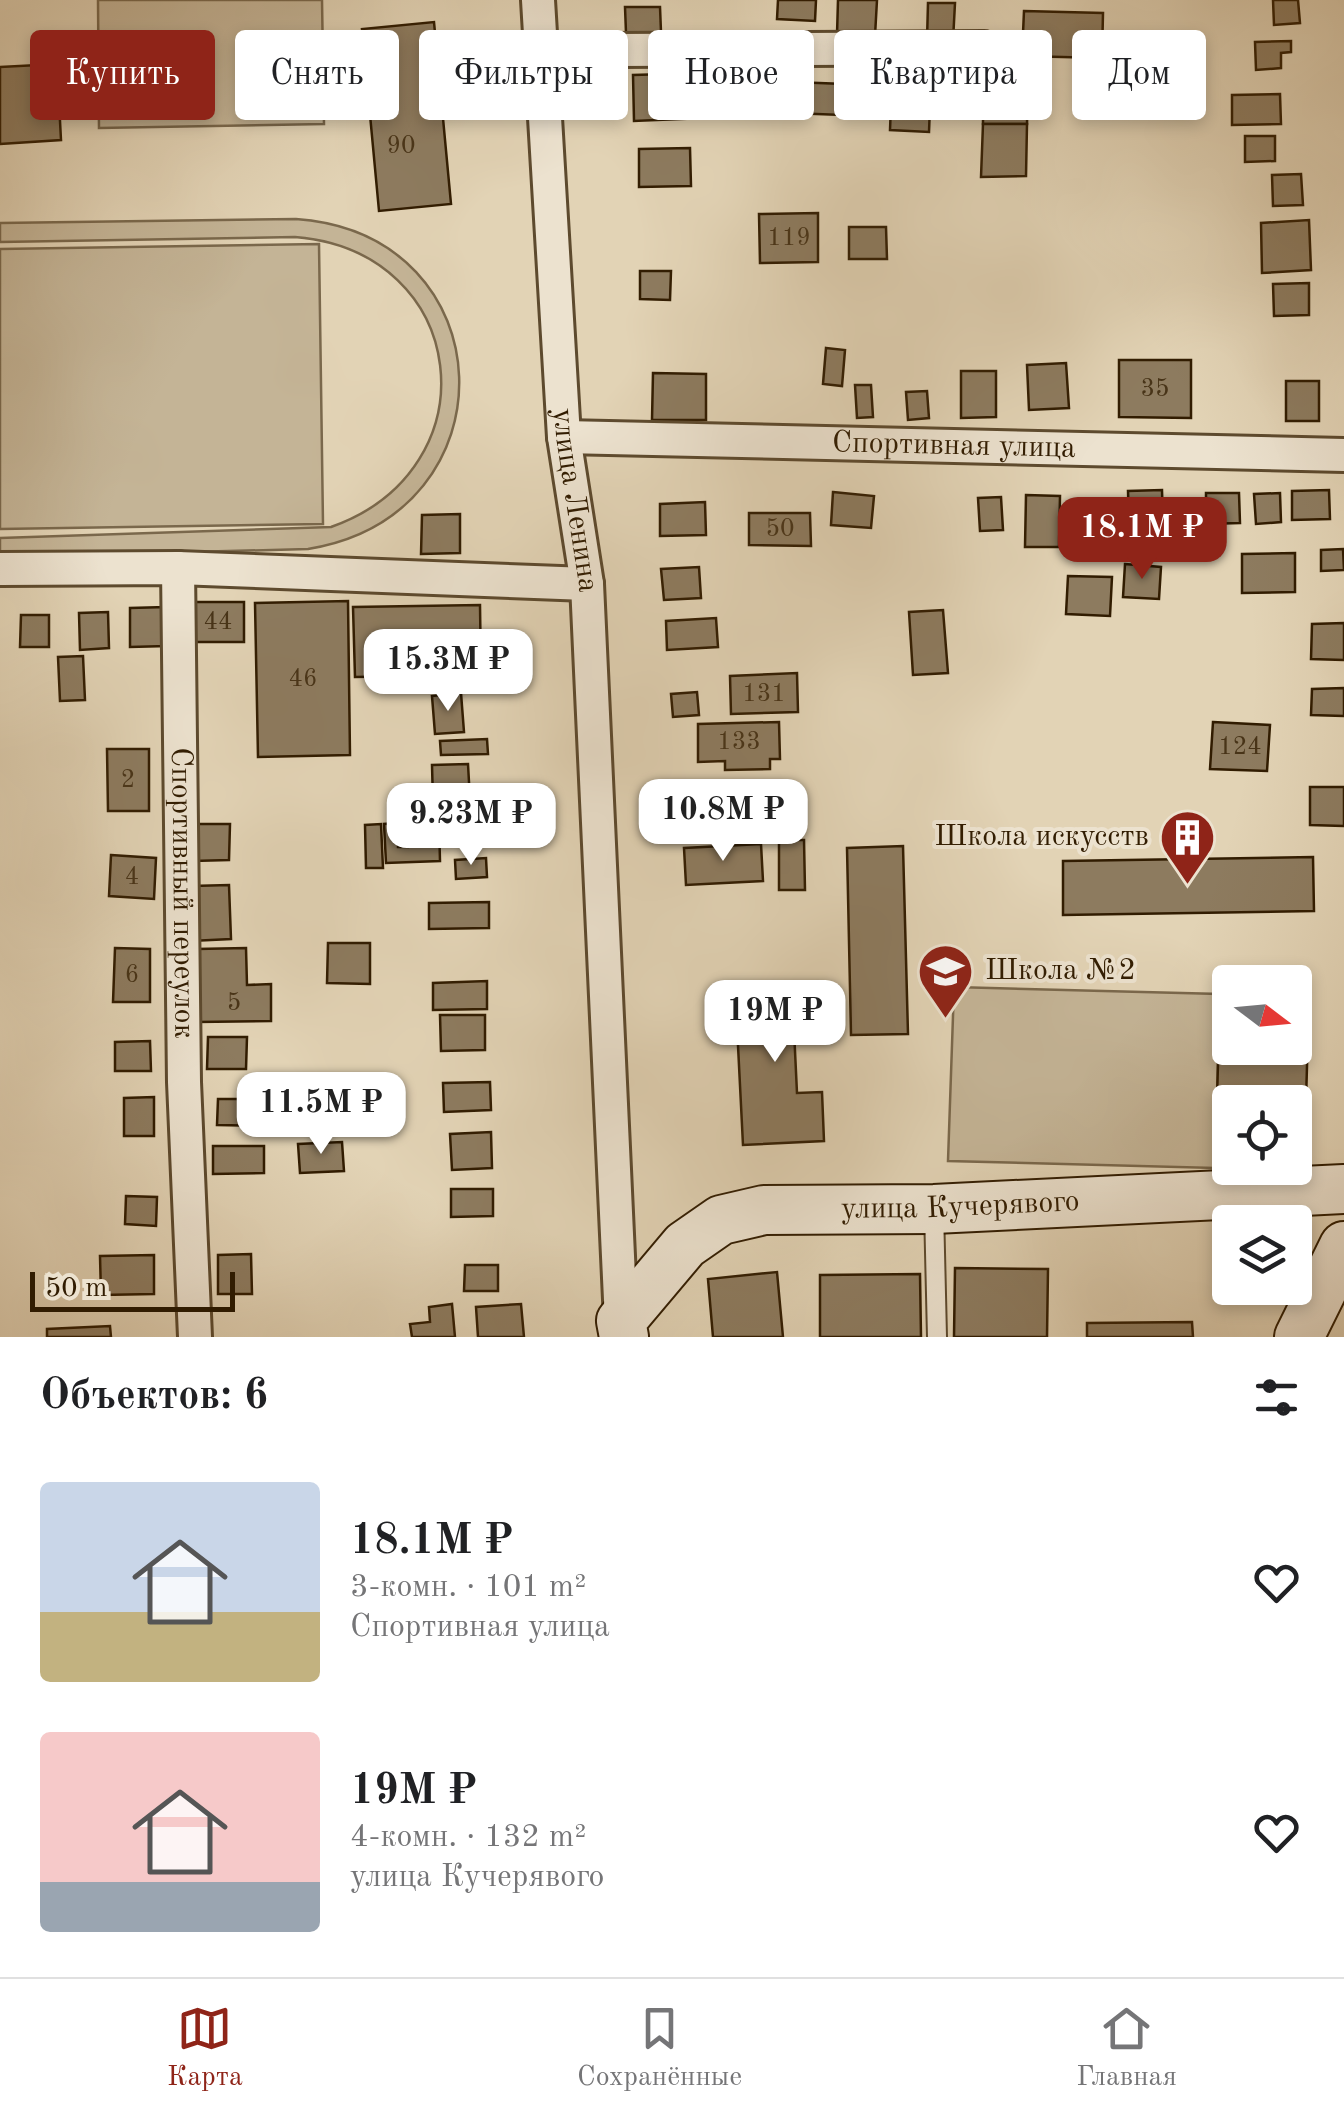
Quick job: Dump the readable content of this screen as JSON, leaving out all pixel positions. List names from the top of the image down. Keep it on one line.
{"streets":{"street":["Спортивная улица","улица Ленина","Спортивный переулок","улица Кучерявого"]},"crossings":[["Спортивная улица","улица Ленина"],["улица Ленина","улица Кучерявого"]],"places":{"building":["Школа искусств"],"school or university":["Школа №2"]},"house_numbers":["90","119","35","50","44","46","131","133","124","2","4","6","5"],"scale_bar":"50 m","north":"right","page":{"chip":["Купить","Снять","Фильтры","Новое","Квартира","Дом"],"price":["18.1M ₽","15.3M ₽","10.8M ₽","9.23M ₽","19M ₽","11.5M ₽"],"scale":"50 m","heading":"Объектов: 6","list":[{"name":"18.1M ₽","note":"3-комн. · 101 m² · Спортивная улица"},{"name":"19M ₽","note":"4-комн. · 132 m² · улица Кучерявого"}],"tabs":["Карта","Сохранённые","Главная"]}}
